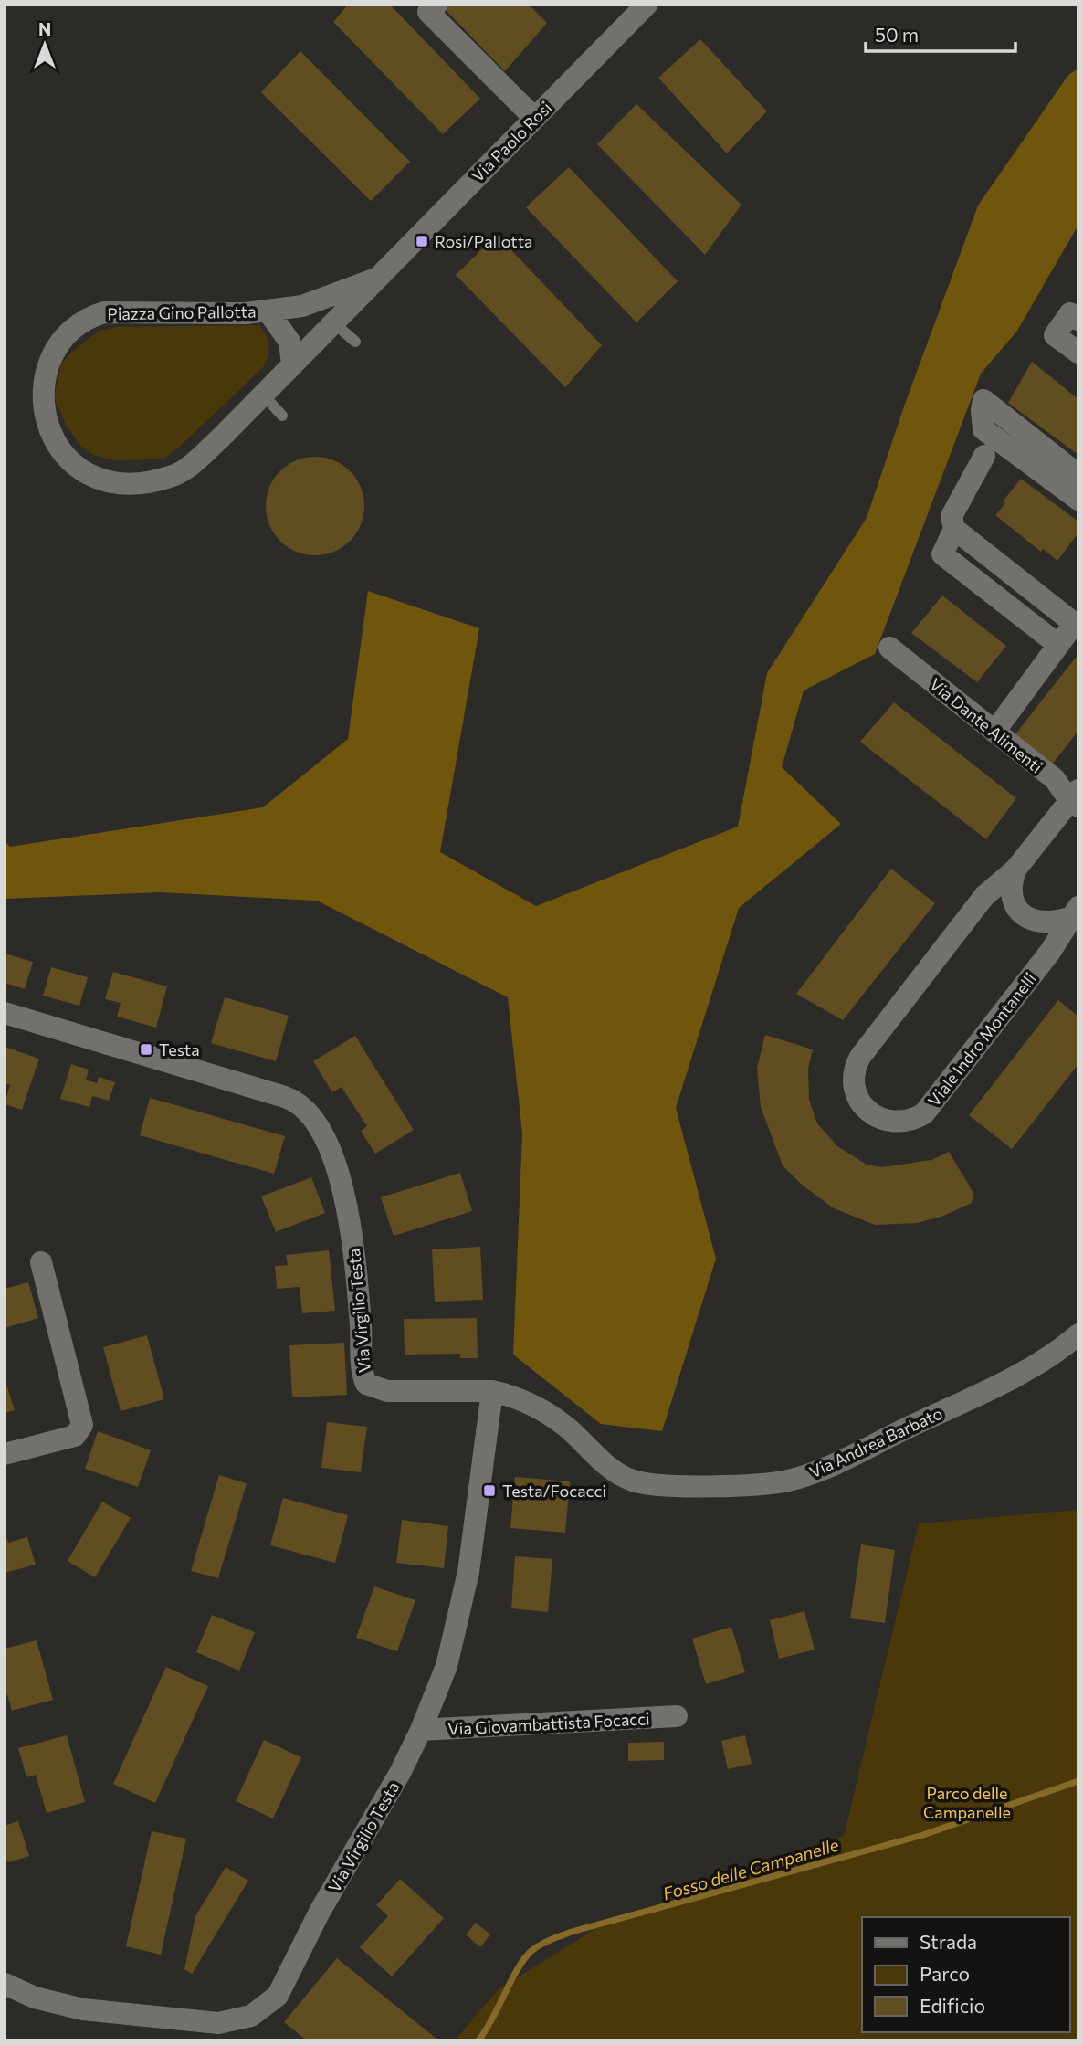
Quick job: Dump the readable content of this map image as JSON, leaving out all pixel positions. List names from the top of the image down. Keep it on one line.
{"streets":{"street":["Via Paolo Rosi","Piazza Gino Pallotta","Via Dante Alimenti","Viale Indro Montanelli","Via Virgilio Testa","Via Andrea Barbato","Via Giovambattista Focacci"]},"crossings":[["Via Paolo Rosi","Piazza Gino Pallotta"],["Via Dante Alimenti","Viale Indro Montanelli"],["Via Virgilio Testa","Via Andrea Barbato"],["Via Virgilio Testa","Via Giovambattista Focacci"]],"water":["Fosso delle Campanelle"],"parks":["Parco delle Campanelle"],"places":{"transit":["Rosi/Pallotta","Testa","Testa/Focacci"]},"legend":["Strada","Parco","Edificio"],"scale_bar":"50 m","north":"top"}
